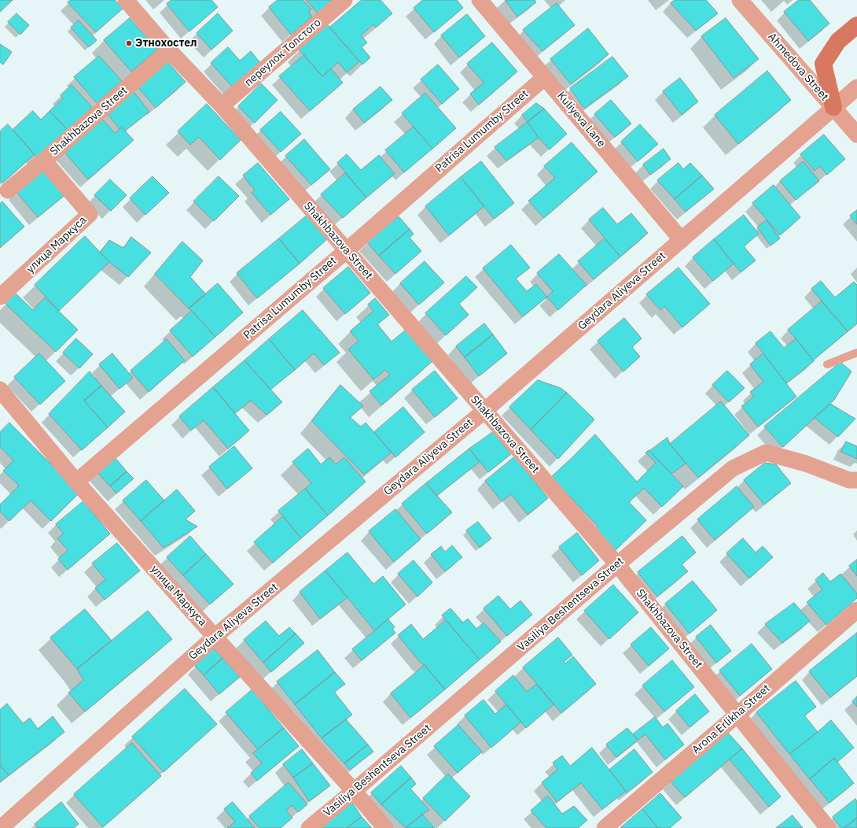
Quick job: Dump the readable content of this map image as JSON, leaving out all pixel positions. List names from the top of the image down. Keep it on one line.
{"streets":{"street":["переулок Толстого","Ahmedova Street","Kuliyeva Lane","Shakhbazova Street","Patrisa Lumumby Street","улица Маркуса","Geydara Aliyeva Street","Vasiliya Beshentseva Street","Arona Erlikha Street"]},"crossings":[["переулок Толстого","Shakhbazova Street"],["Ahmedova Street","Geydara Aliyeva Street"],["Kuliyeva Lane","Patrisa Lumumby Street"],["Kuliyeva Lane","Geydara Aliyeva Street"],["Shakhbazova Street","Patrisa Lumumby Street"],["Shakhbazova Street","улица Маркуса"],["Shakhbazova Street","Geydara Aliyeva Street"],["Shakhbazova Street","Vasiliya Beshentseva Street"],["Shakhbazova Street","Arona Erlikha Street"],["Patrisa Lumumby Street","улица Маркуса"],["улица Маркуса","Geydara Aliyeva Street"],["улица Маркуса","Vasiliya Beshentseva Street"]],"places":["Этнохостел"]}
